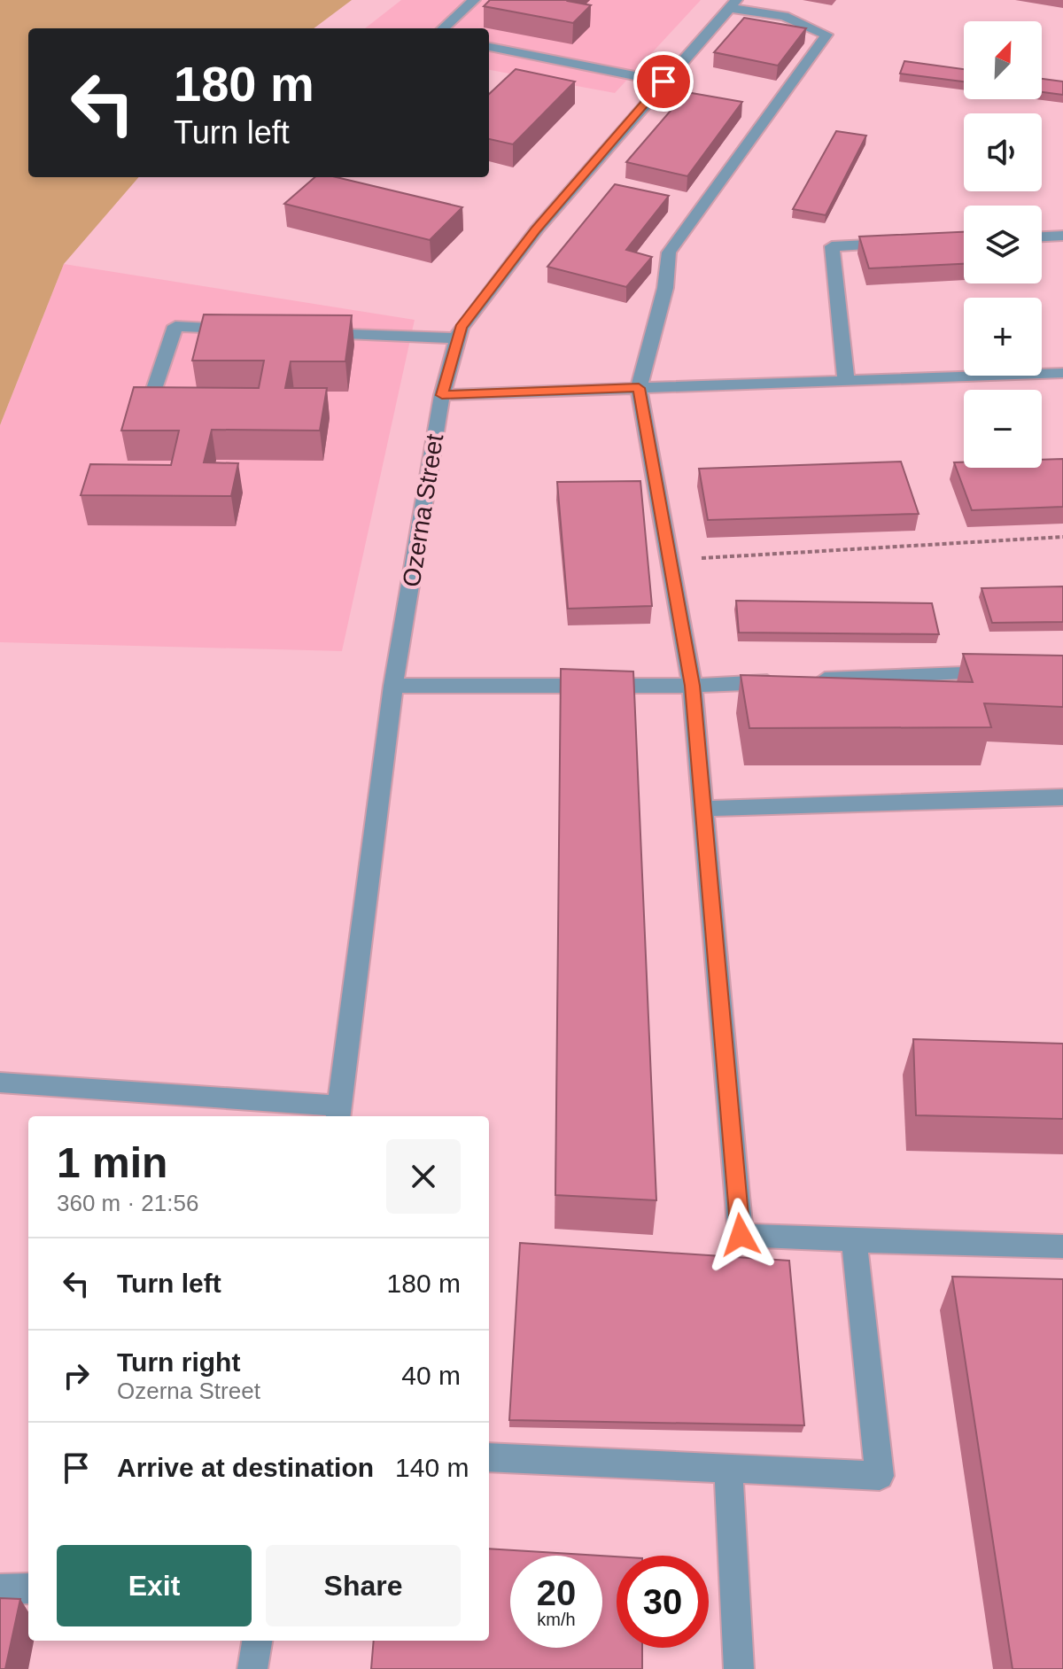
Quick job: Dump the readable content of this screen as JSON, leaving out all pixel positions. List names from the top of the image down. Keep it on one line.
{"streets":{"street":["Ozerna Street"]},"north":"top right","page":{"map_buttons":["+","−"],"turn":["180 m","Turn left"],"heading":["1 min","360 m · 21:56"],"list":[{"name":"Turn left","value":"180 m"},{"name":"Turn right","note":"Ozerna Street","value":"40 m"},{"name":"Arrive at destination","value":"140 m"}],"buttons":["Exit","Share"],"speed":"20 km/h","limit":"30"}}
